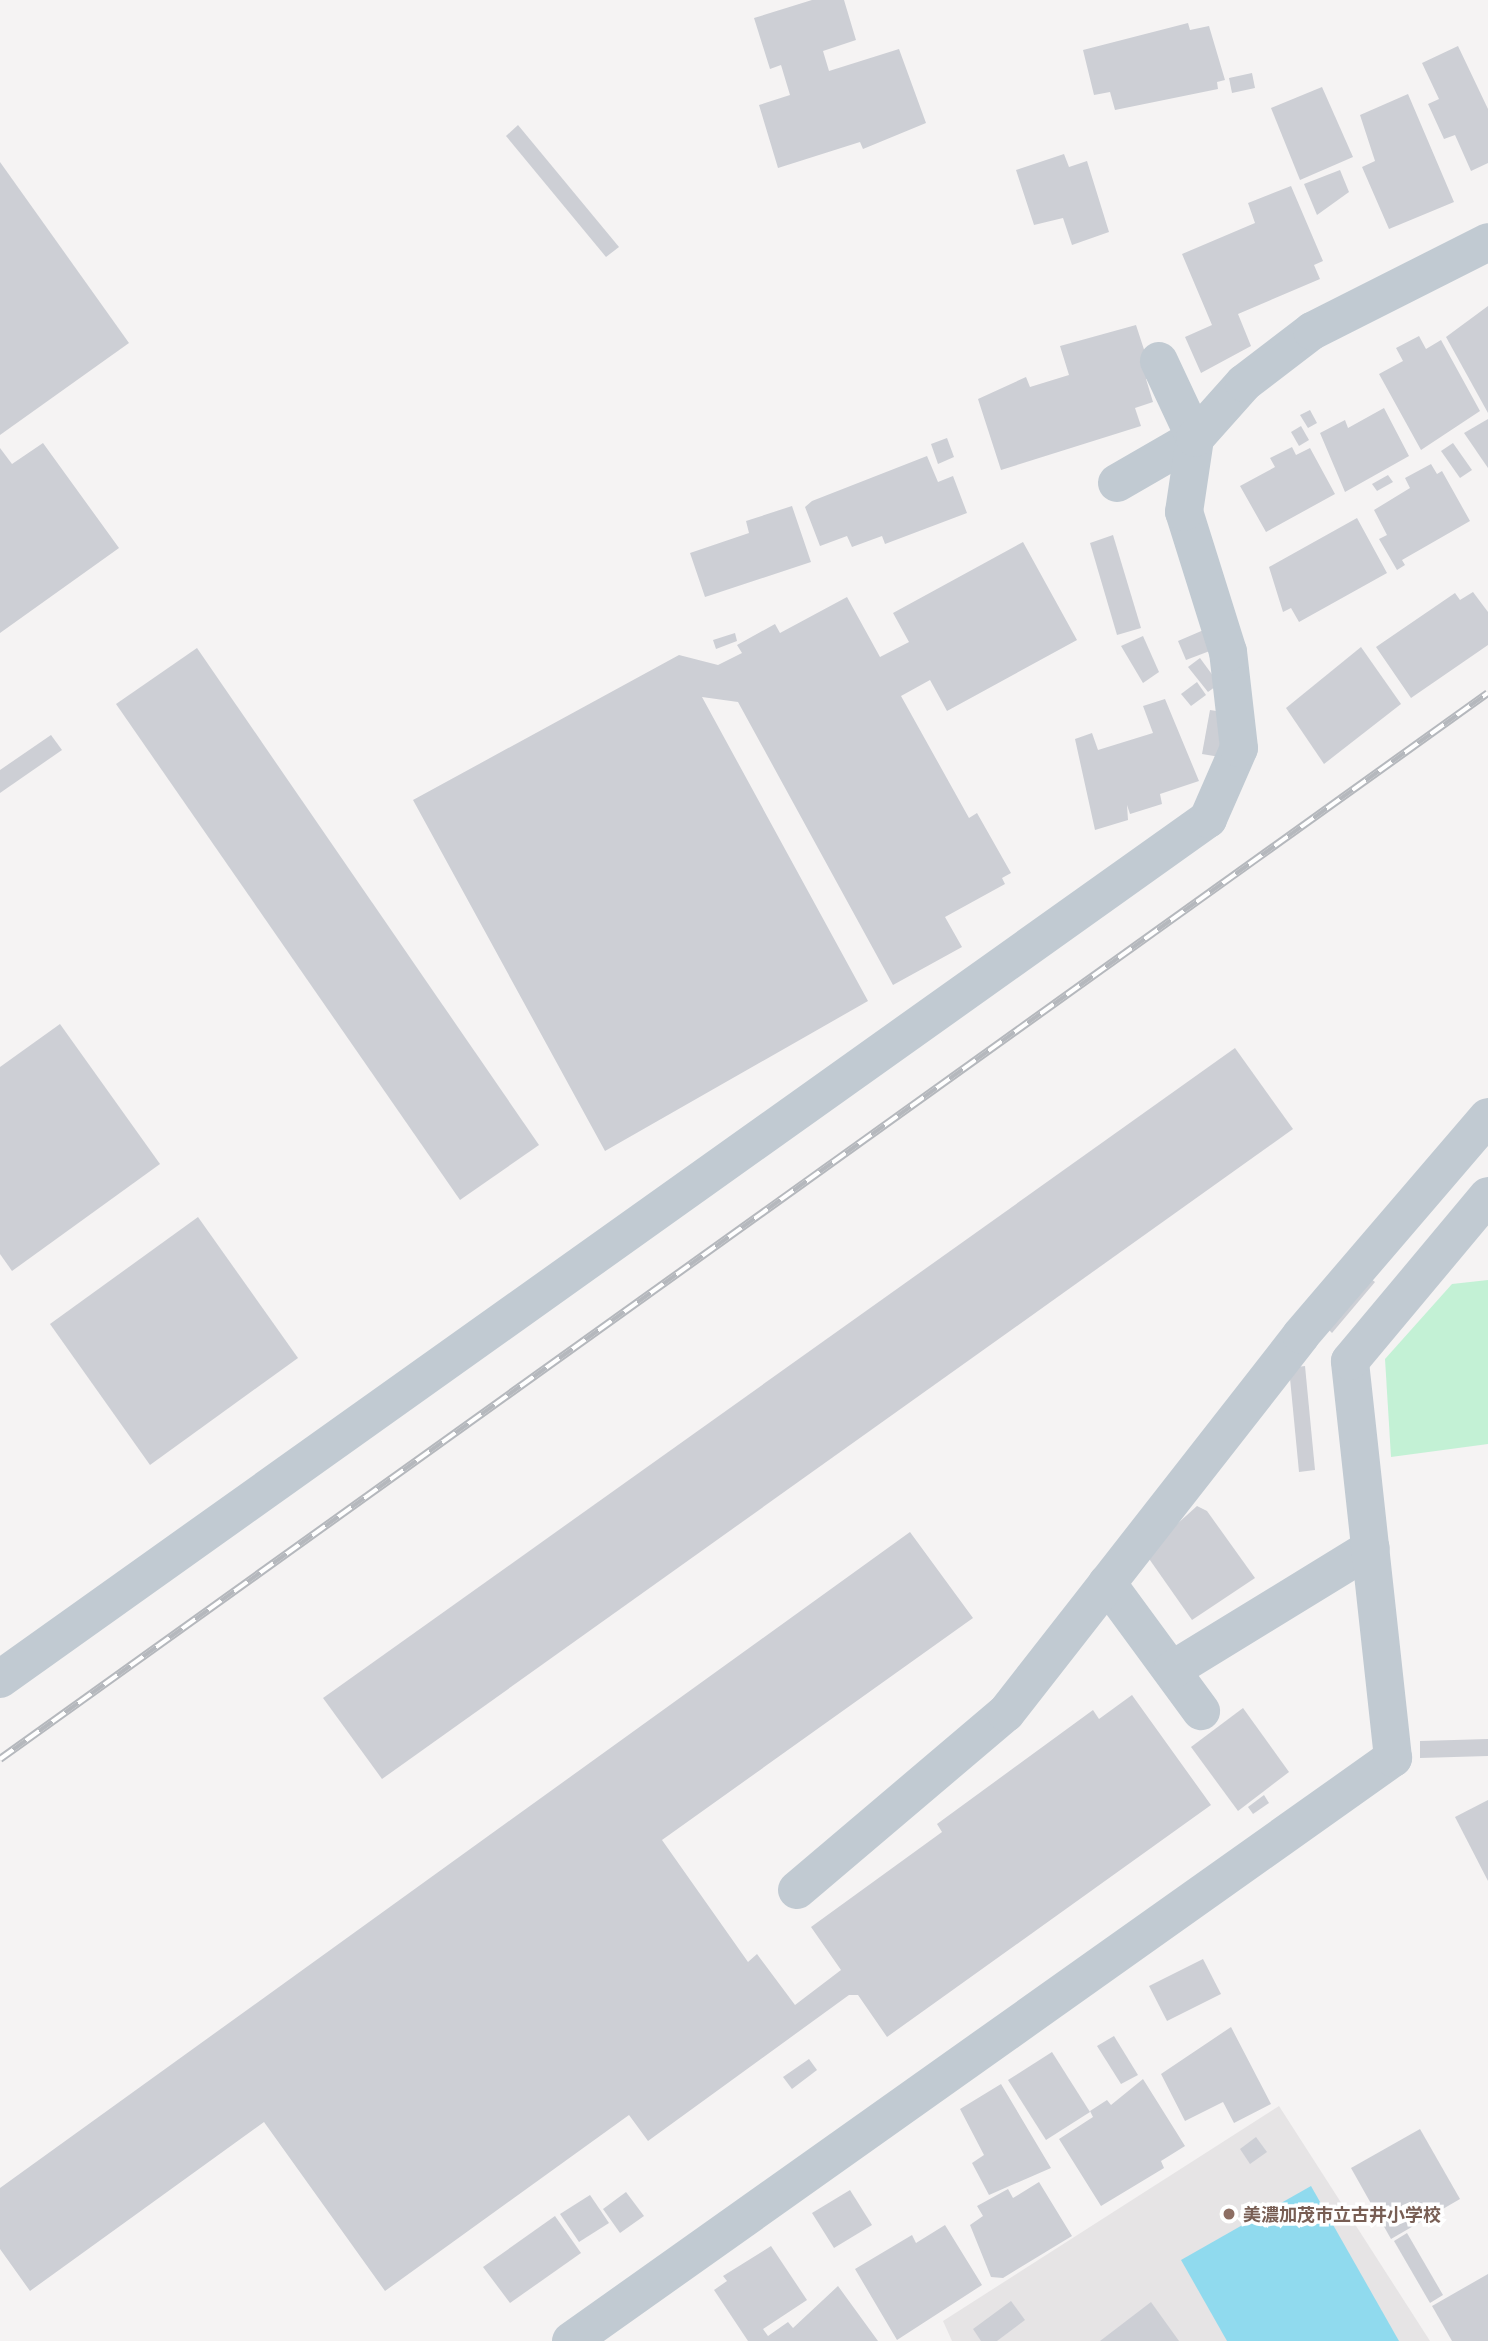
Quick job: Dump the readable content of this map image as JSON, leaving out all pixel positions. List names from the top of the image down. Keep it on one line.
{"places":["美濃加茂市立古井小学校"]}
